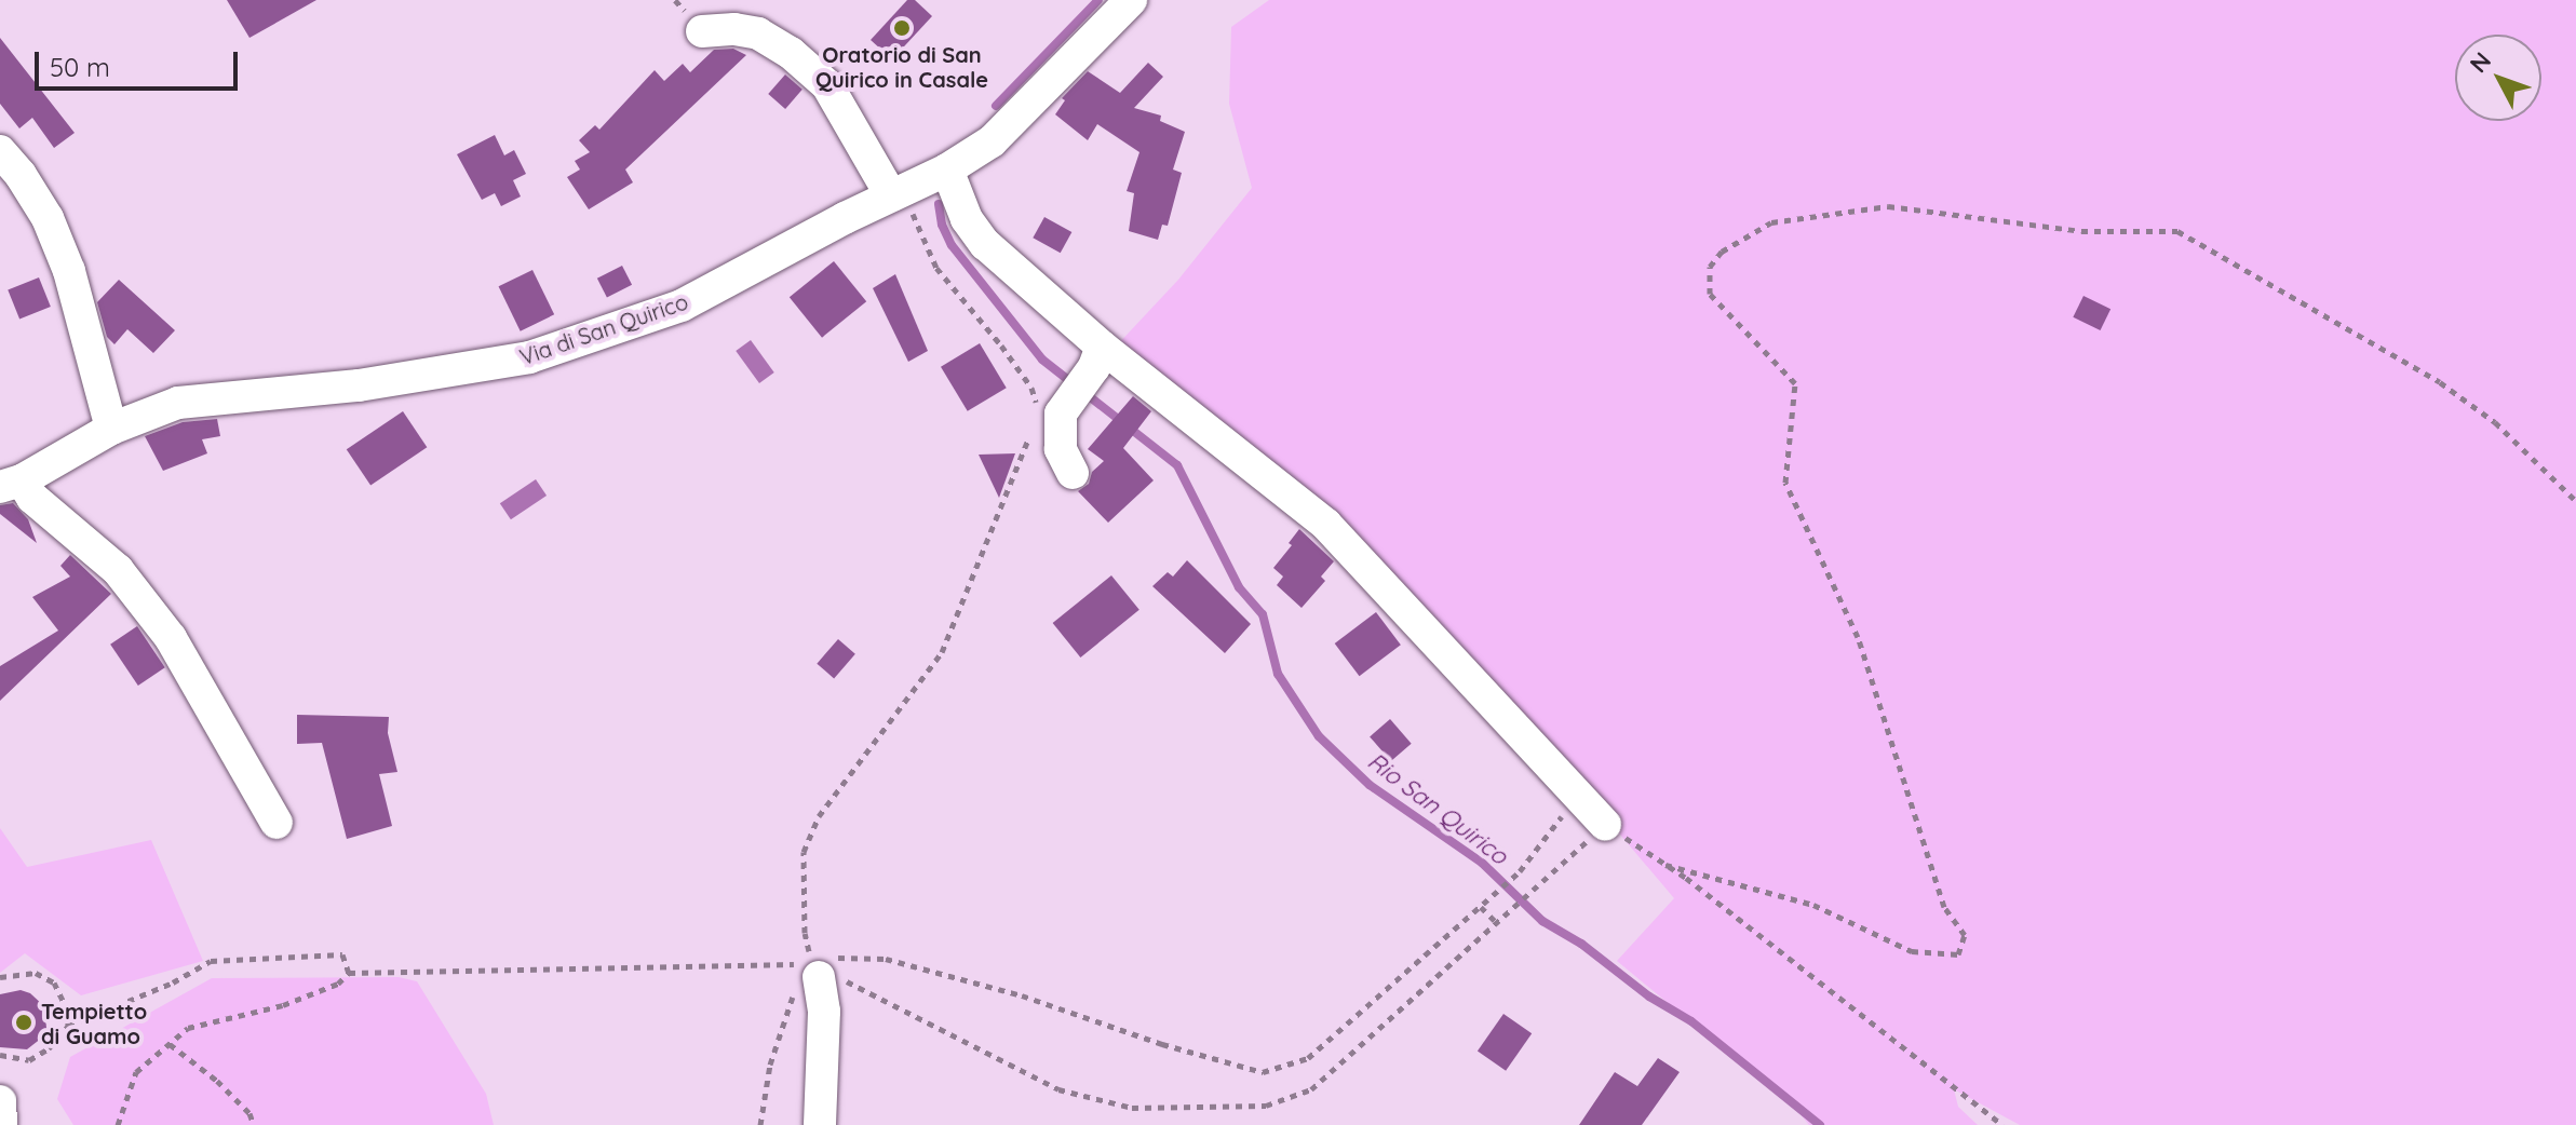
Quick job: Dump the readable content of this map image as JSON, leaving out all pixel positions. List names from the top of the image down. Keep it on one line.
{"streets":{"street":["Via di San Quirico"]},"water":["Rio San Quirico"],"places":["Oratorio di San Quirico in Casale","Tempietto di Guamo"],"scale_bar":"50 m","north":"top left"}
